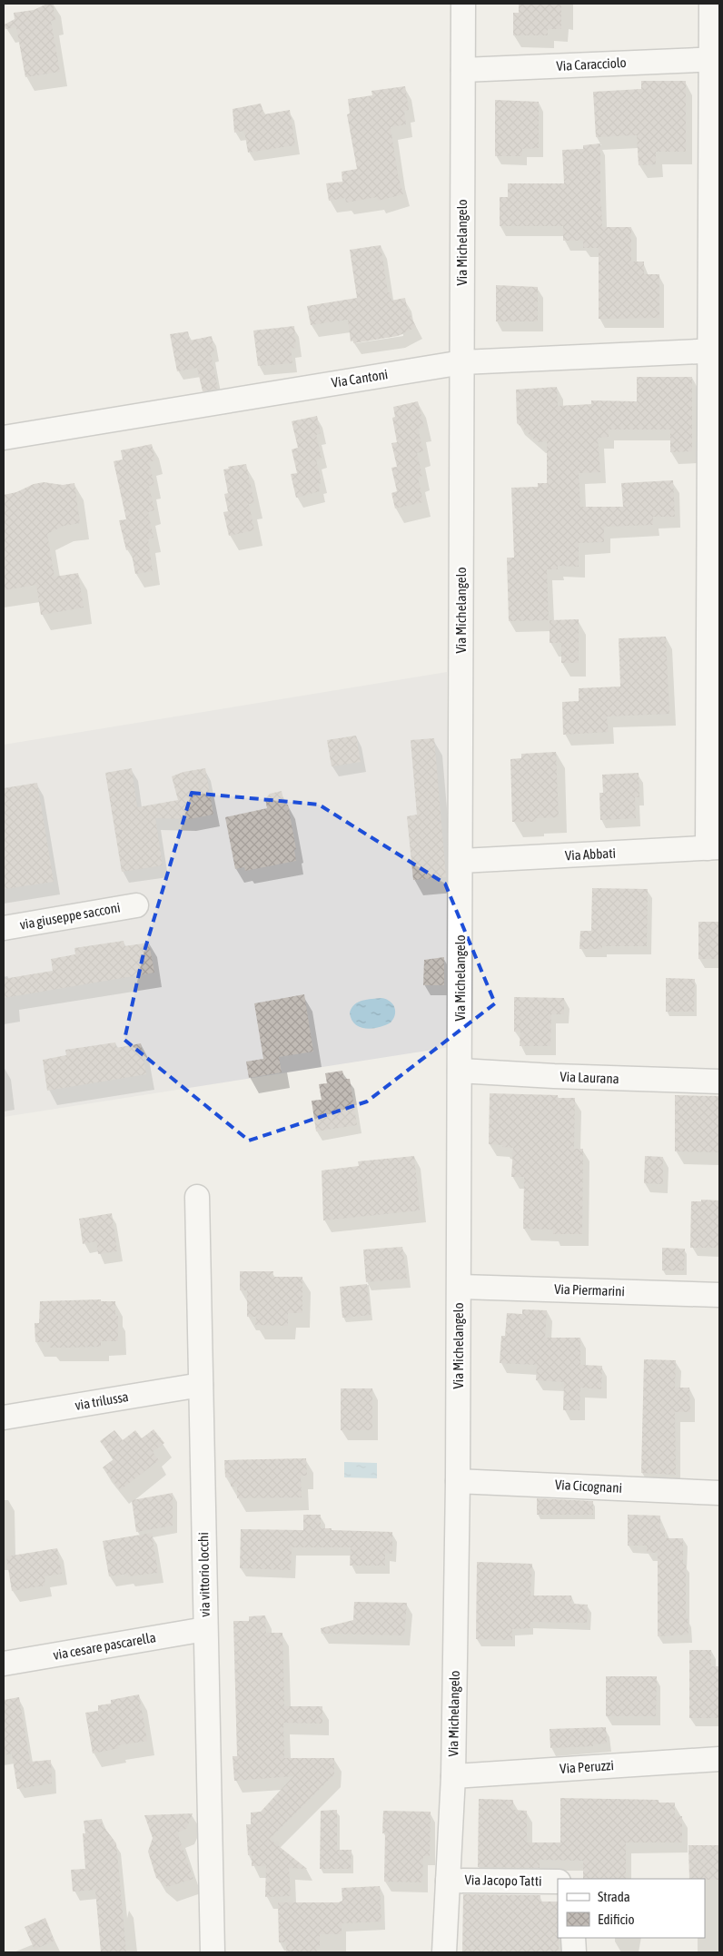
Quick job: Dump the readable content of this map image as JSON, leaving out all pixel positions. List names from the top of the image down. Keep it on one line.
{"streets":{"street":["Via Caracciolo","Via Michelangelo","Via Cantoni","Via Abbati","via giuseppe sacconi","Via Laurana","Via Piermarini","via trilussa","Via Cicognani","via vittorio locchi","via cesare pascarella","Via Peruzzi","Via Jacopo Tatti"]},"crossings":[["Via Caracciolo","Via Michelangelo"],["Via Michelangelo","Via Cantoni"],["Via Michelangelo","Via Abbati"],["Via Michelangelo","Via Laurana"],["Via Michelangelo","Via Piermarini"],["Via Michelangelo","Via Cicognani"],["Via Michelangelo","Via Peruzzi"],["Via Michelangelo","Via Jacopo Tatti"],["via trilussa","via vittorio locchi"],["via vittorio locchi","via cesare pascarella"]],"legend":["Strada","Edificio"]}
